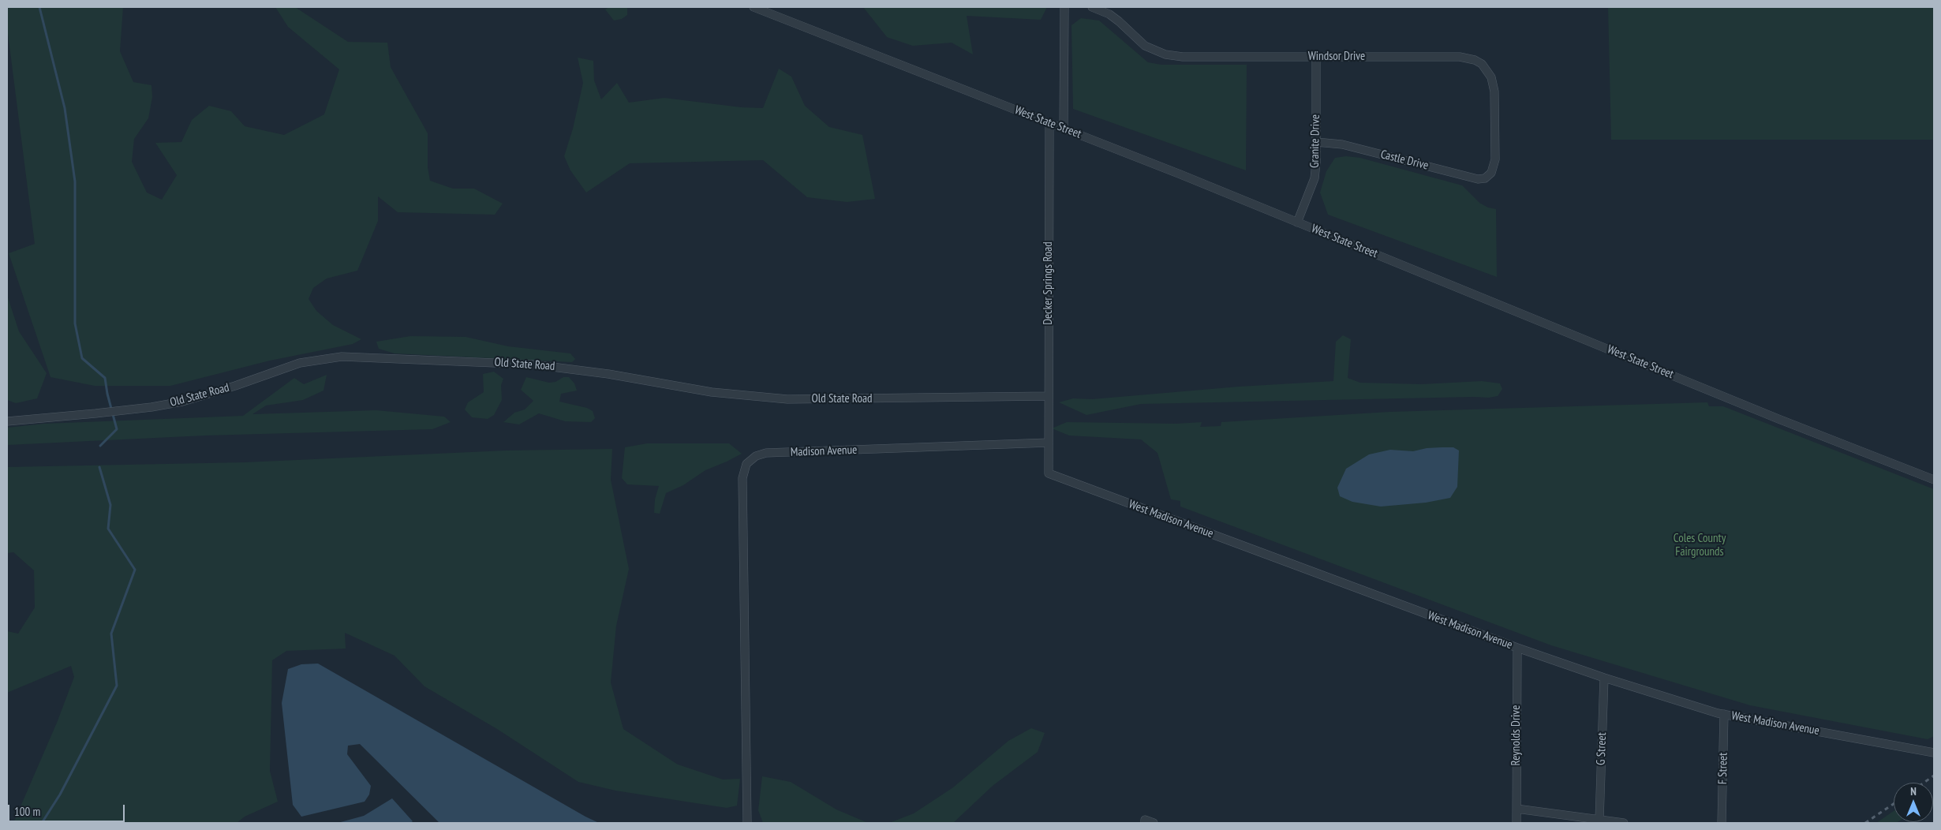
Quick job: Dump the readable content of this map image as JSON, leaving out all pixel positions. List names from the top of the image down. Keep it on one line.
{"streets":{"street":["Windsor Drive","West State Street","Granite Drive","Castle Drive","Decker Springs Road","Old State Road","Madison Avenue","West Madison Avenue","Reynolds Drive","G Street","F Street"]},"crossings":[["Windsor Drive","Granite Drive"],["Windsor Drive","Castle Drive"],["West State Street","Granite Drive"],["West State Street","Decker Springs Road"],["Granite Drive","Castle Drive"],["Decker Springs Road","Old State Road"],["Decker Springs Road","Madison Avenue"],["Decker Springs Road","West Madison Avenue"],["Madison Avenue","West Madison Avenue"],["West Madison Avenue","Reynolds Drive"],["West Madison Avenue","G Street"],["West Madison Avenue","F Street"]],"parks":["Coles County Fairgrounds"],"scale_bar":"100 m","north":"top"}
